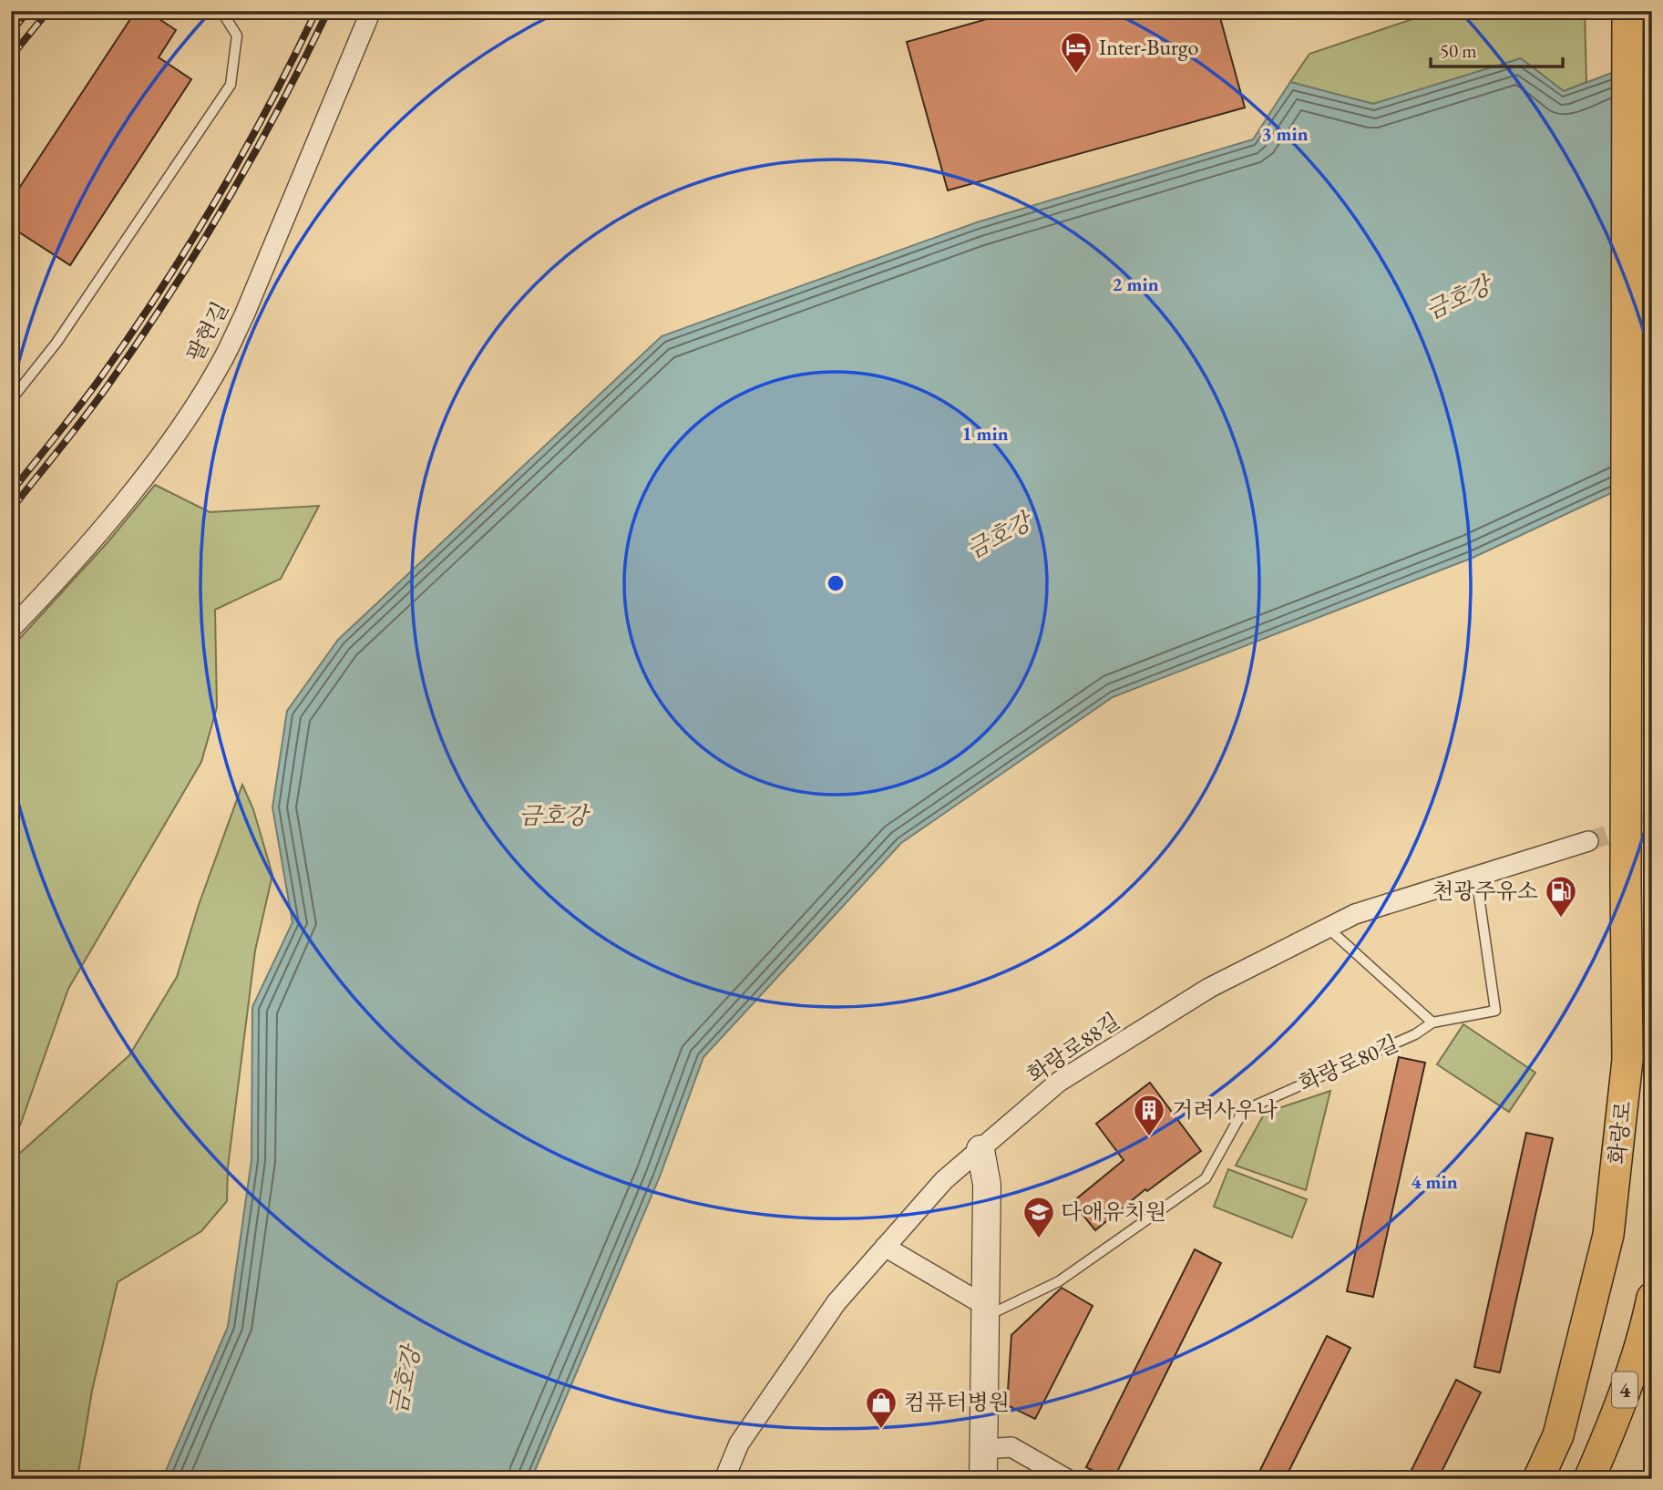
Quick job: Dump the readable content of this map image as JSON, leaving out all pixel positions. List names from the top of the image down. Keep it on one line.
{"streets":{"main road":["화랑로","4"],"street":["팔현길","화랑로88길"],"lane":["화랑로80길"]},"crossings":[["화랑로88길","화랑로80길"]],"water":["금호강"],"places":{"hotel":["Inter-Burgo"],"fuel station":["천광주유소"],"building":["거려사우나"],"school or university":["다애유치원"],"shop":["컴퓨터병원"]},"scale_bar":"50 m","rings":["3 min","2 min","1 min","4 min"]}
